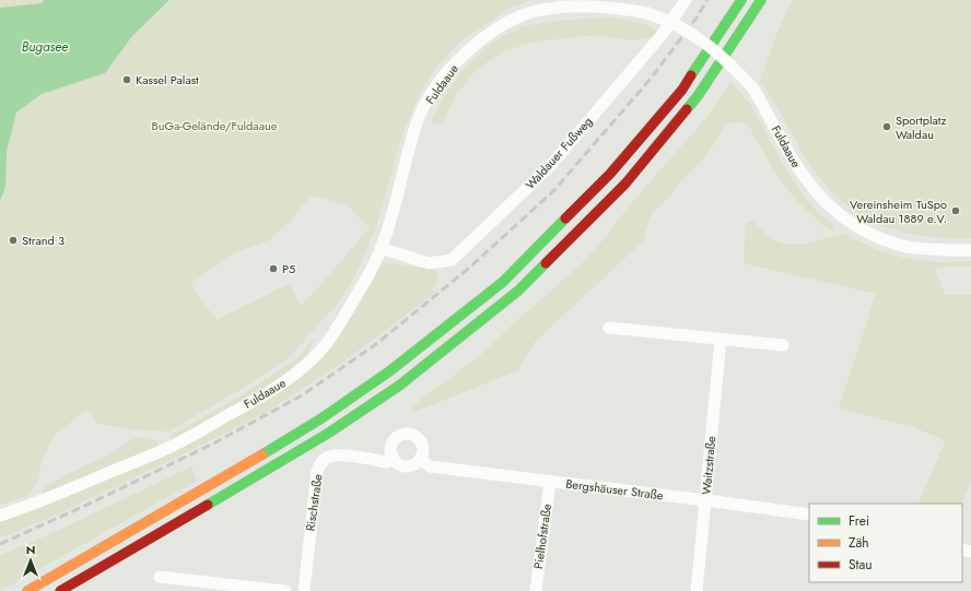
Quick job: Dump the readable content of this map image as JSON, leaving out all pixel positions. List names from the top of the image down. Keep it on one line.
{"streets":{"street":["Fuldaaue","Waldauer Fußweg","Waitzstraße","Bergshäuser Straße","Rischstraße","Pielhofstraße"]},"crossings":[["Fuldaaue","Waldauer Fußweg"],["Waitzstraße","Bergshäuser Straße"],["Bergshäuser Straße","Rischstraße"],["Bergshäuser Straße","Pielhofstraße"]],"water":["Bugasee"],"parks":["BuGa-Gelände/Fuldaaue"],"places":["Kassel Palast","Sportplatz Waldau","Vereinsheim TuSpo Waldau 1889 e.V.","Strand 3","P5"],"legend":["Frei","Zäh","Stau"],"north":"top"}
